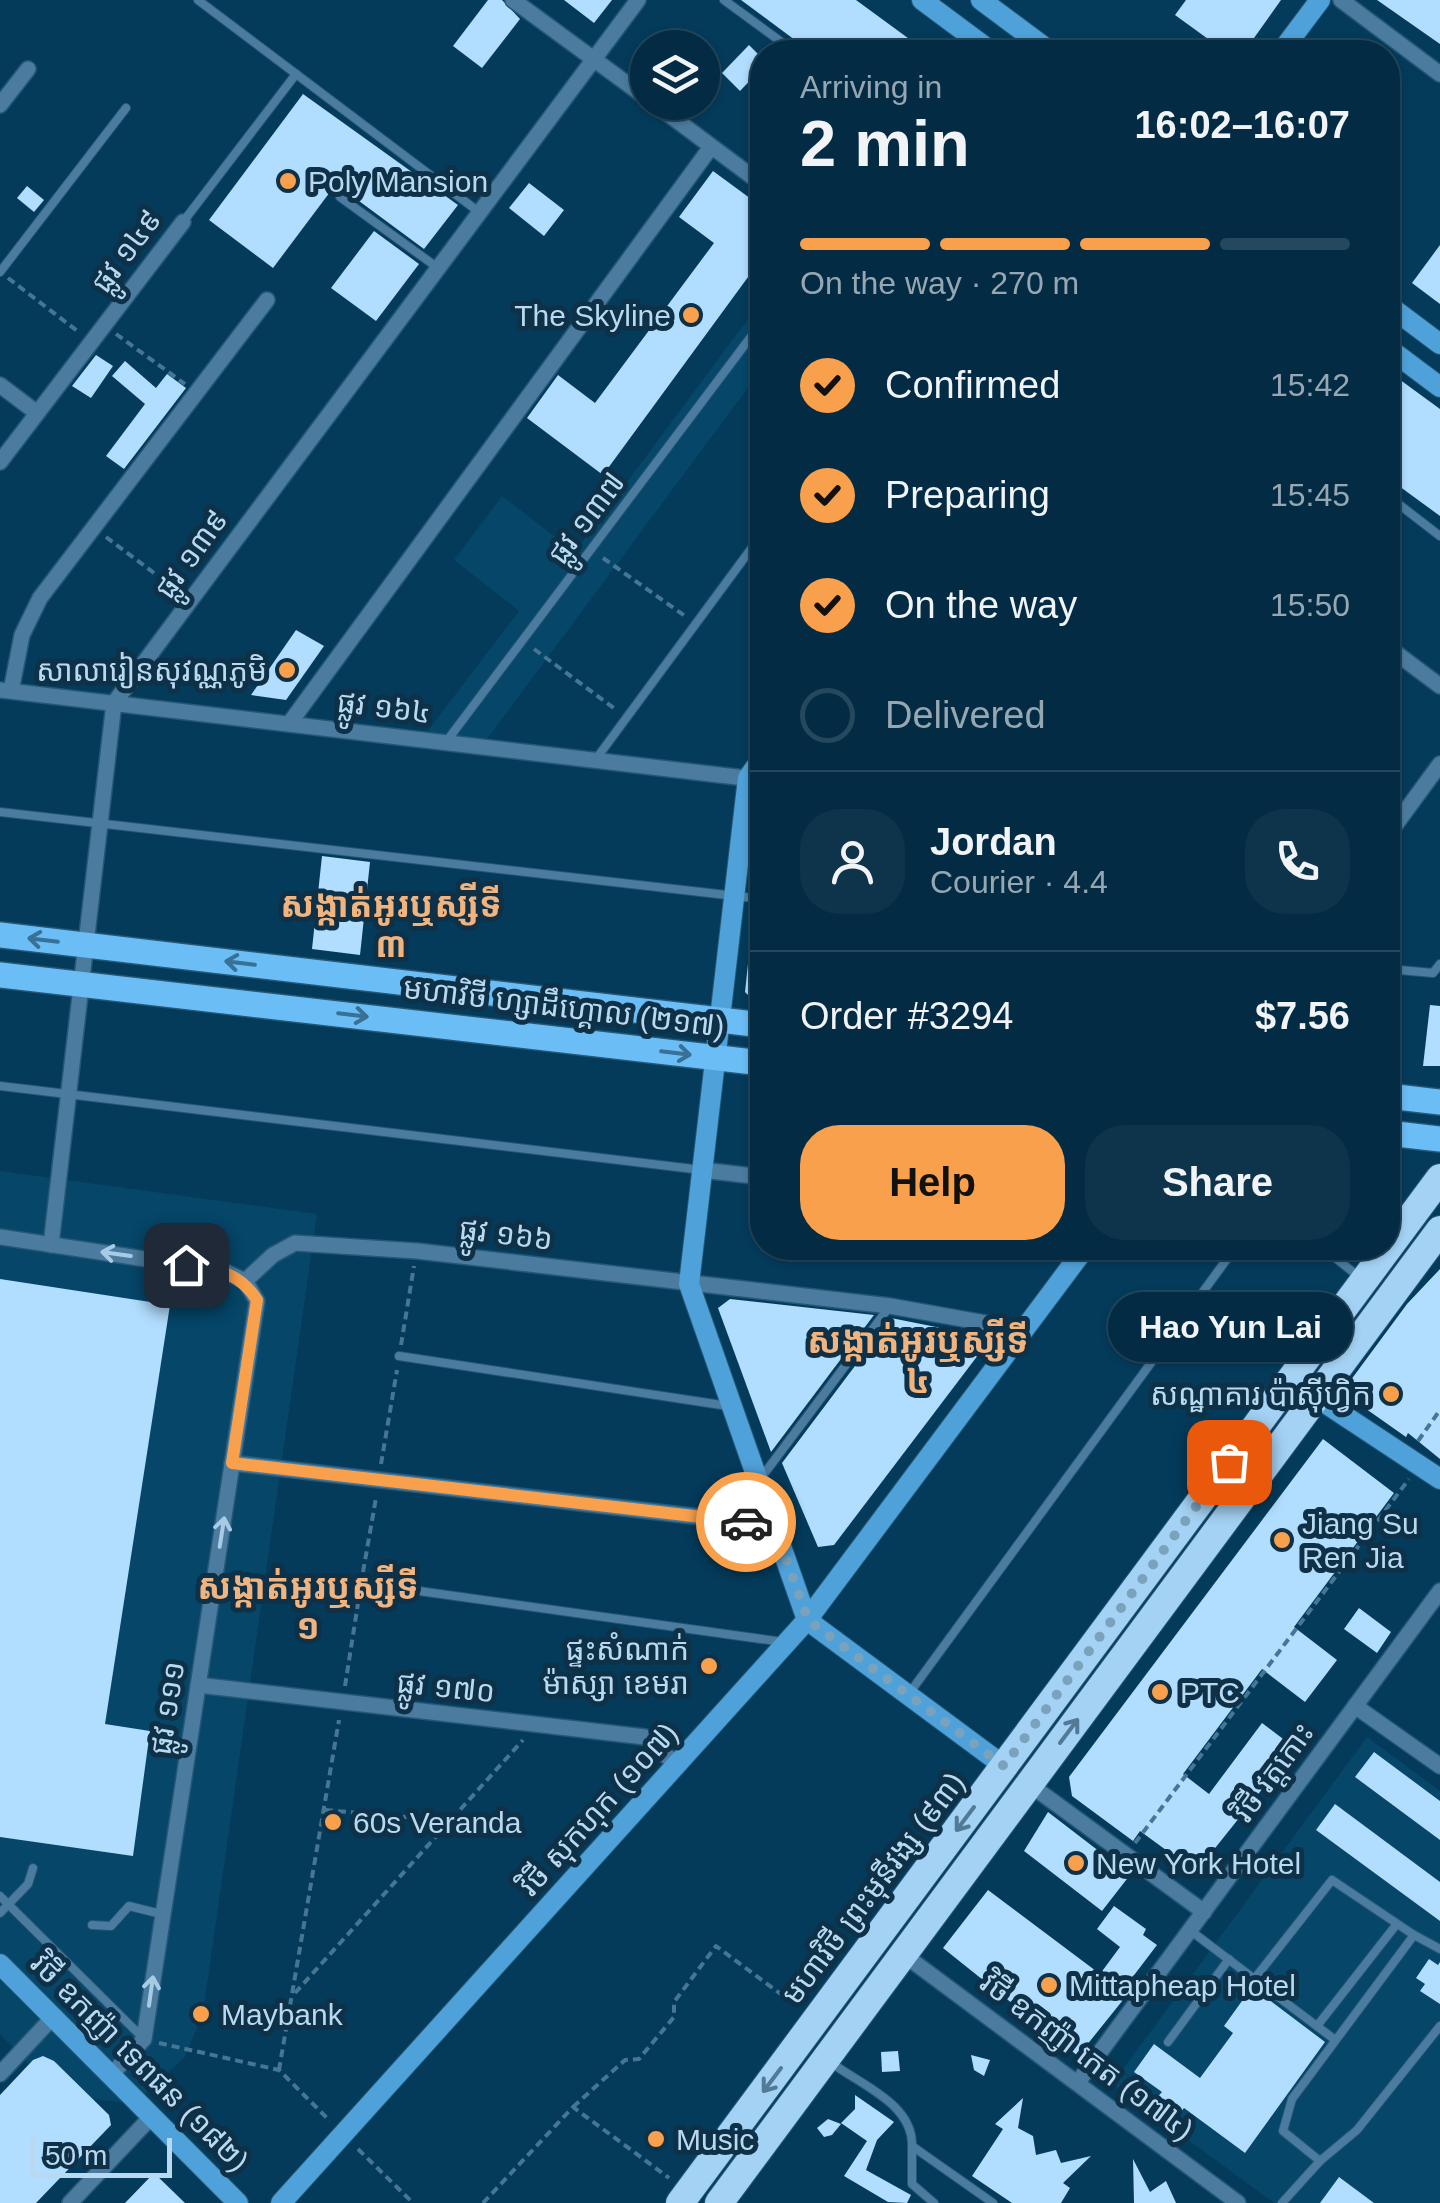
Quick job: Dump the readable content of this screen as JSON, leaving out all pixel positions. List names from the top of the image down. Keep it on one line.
{"streets":{"highway":["មហាវិថី ព្រះមុនីវង្ស (៩៣)"],"main road":["មហាវិថី ហ្សាដឹហ្គោល (២១៧)"],"street":["ផ្លូវ ១៤៩","ផ្លូវ ១៣៩","ផ្លូវ ១៦៤","ផ្លូវ ១៦៦","ផ្លូវ ១៧០","ផ្លូវ ១១១","វិថី វត្តកោះ","វិថី សុកហុក (១០៧)","វិថី ឧកញ៉ា កេត (១៧៤)","វិថី ឧកញ៉ា ទេពផន (១៨២)"],"lane":["ផ្លូវ ១៣៧"]},"crossings":[["ផ្លូវ ១៣៧","ផ្លូវ ១៦៤"],["ផ្លូវ ១៣៩","ផ្លូវ ១៦៤"],["ផ្លូវ ១៣៩","មហាវិថី ហ្សាដឹហ្គោល (២១៧)"],["ផ្លូវ ១៦៦","ផ្លូវ ១១១"],["ផ្លូវ ១៦៦","វិថី សុកហុក (១០៧)"],["ផ្លូវ ១៧០","ផ្លូវ ១១១"],["ផ្លូវ ១៧០","វិថី សុកហុក (១០៧)"],["វិថី វត្តកោះ","វិថី ឧកញ៉ា កេត (១៧៤)"],["មហាវិថី ព្រះមុនីវង្ស (៩៣)","វិថី ឧកញ៉ា កេត (១៧៤)"]],"one_way":["ផ្លូវ ១១១"],"districts":["សង្កាត់អូរឬស្សីទី ៣","សង្កាត់អូរឬស្សីទី ៤","សង្កាត់អូរឬស្សីទី ១"],"places":["Poly Mansion","The Skyline","សាលារៀនសុវណ្ណភូមិ","សណ្ឋាគារ ប៉ាស៊ីហ្វិក","Hao Yun Lai","Jiang Su Ren Jia","ផ្ទះសំណាក់ ម៉ាស្សា ខេមរា","PTC","60s Veranda","New York Hotel","Mittapheap Hotel","Maybank","Music"],"scale_bar":"50 m","page":{"heading":["2 min","Arriving in","16:02–16:07"],"panel":["Jordan","Courier · 4.4","Order #3294","$7.56"],"bar":"On the way · 270 m","list":[["Confirmed","15:42"],["Preparing","15:45"],["On the way","15:50"],"Delivered"],"buttons":["Help","Share"],"bubble":"Hao Yun Lai","scale":"50 m"}}
